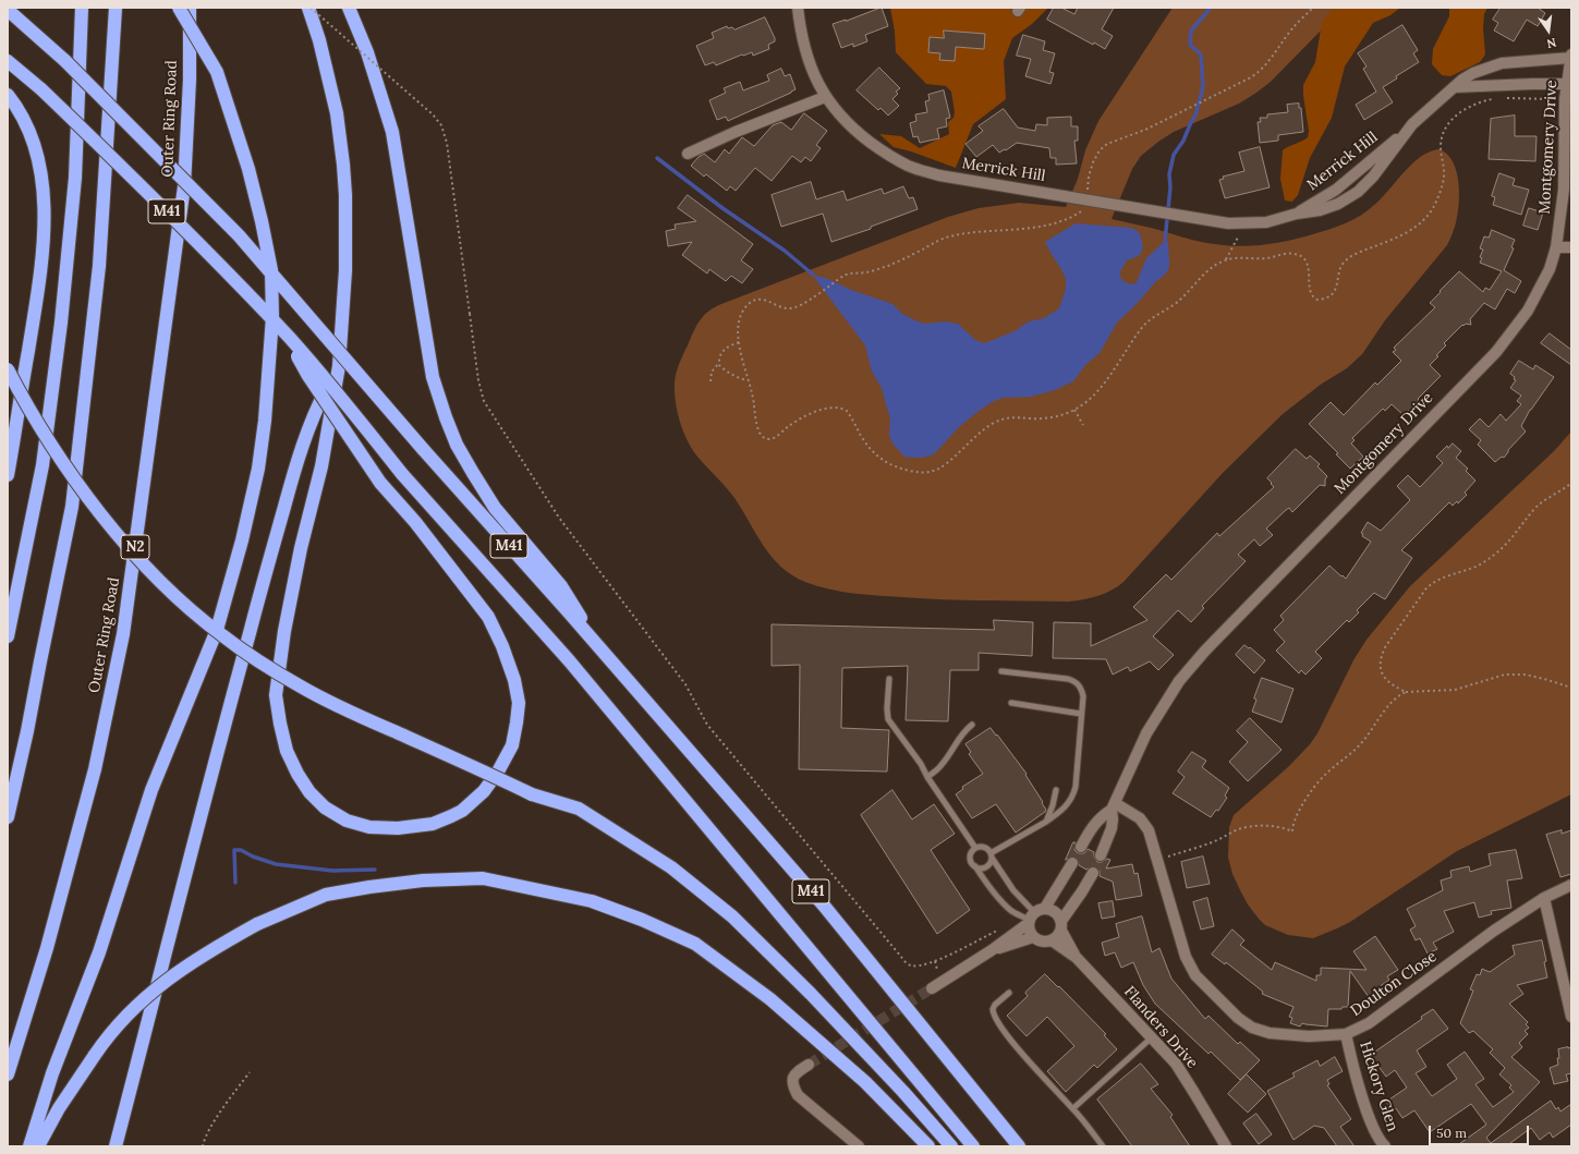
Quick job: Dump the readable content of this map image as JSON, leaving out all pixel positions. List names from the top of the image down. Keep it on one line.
{"streets":{"highway":["Outer Ring Road","M41","N2"],"street":["Montgomery Drive","Merrick Hill","Doulton Close","Flanders Drive","Hickory Glen"]},"crossings":[["Montgomery Drive","Merrick Hill"],["Montgomery Drive","Doulton Close"],["Doulton Close","Hickory Glen"]],"scale_bar":"50 m","north":"bottom"}
